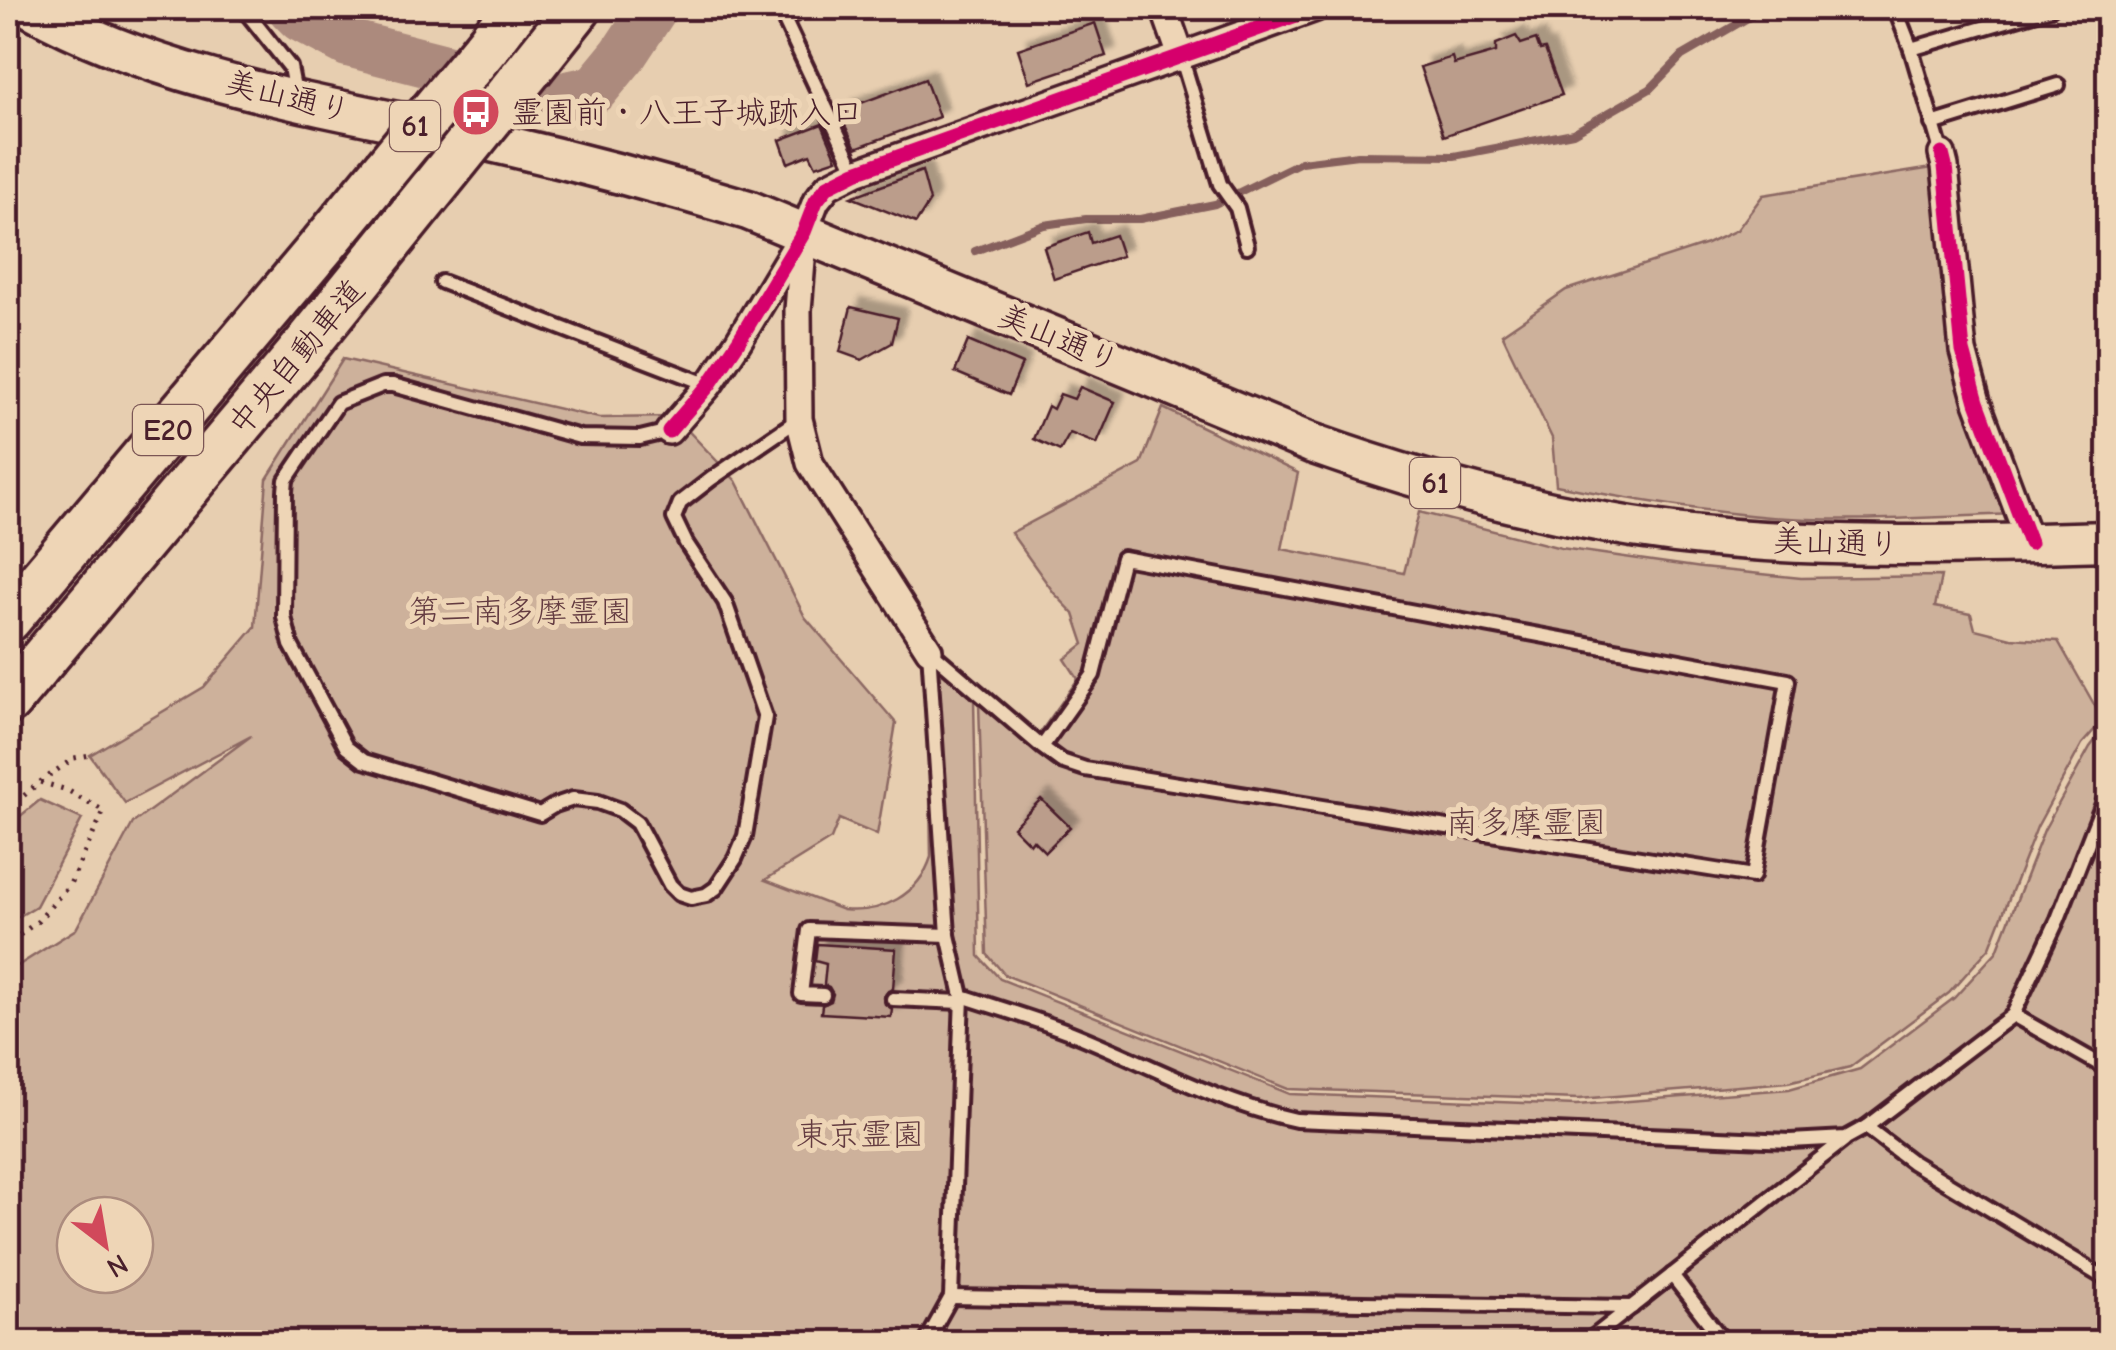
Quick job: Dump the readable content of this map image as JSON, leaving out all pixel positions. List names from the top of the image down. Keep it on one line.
{"streets":{"highway":["中央自動車道","E20"],"main road":["美山通り","61"]},"parks":["第二南多摩霊園","南多摩霊園","東京霊園"],"places":{"bus stop":["霊園前・八王子城跡入口"]},"north":"bottom right"}
